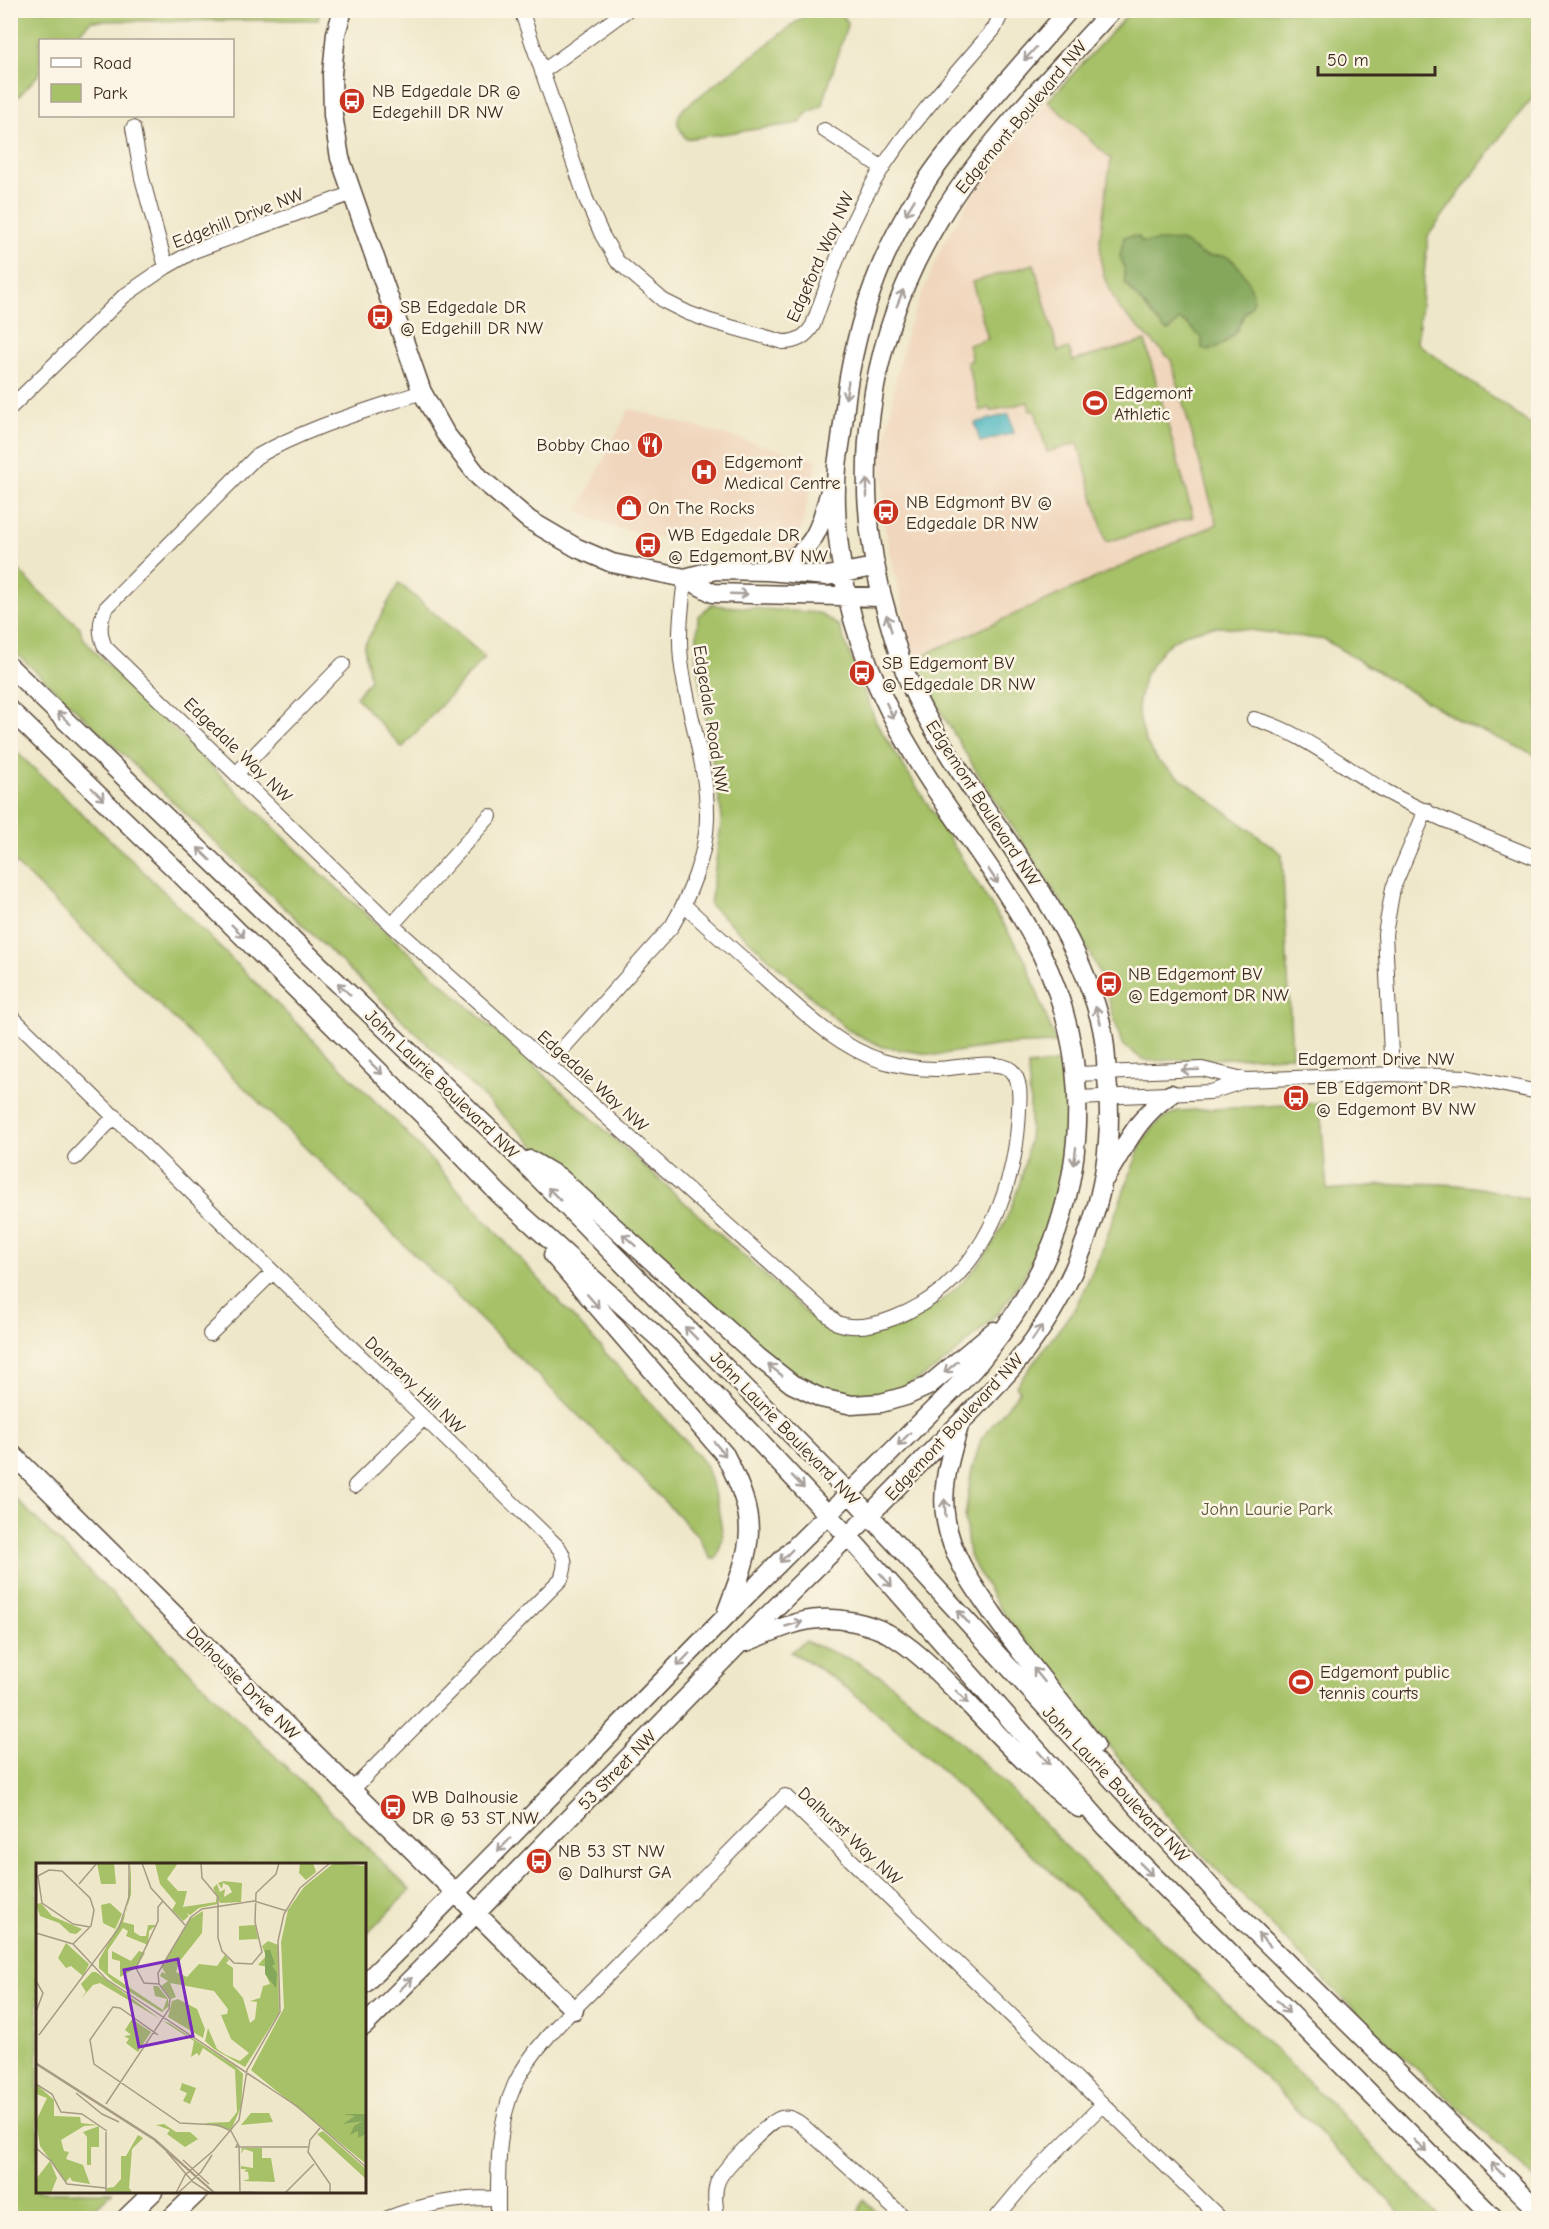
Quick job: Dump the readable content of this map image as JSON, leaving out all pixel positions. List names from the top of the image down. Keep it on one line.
{"streets":{"main road":["Edgemont Boulevard NW","John Laurie Boulevard NW","Dalhousie Drive NW","53 Street NW"],"street":["Edgehill Drive NW","Edgeford Way NW","Edgedale Road NW","Edgedale Way NW","Edgemont Drive NW","Dalmeny Hill NW","Dalhurst Way NW"]},"crossings":[["Edgemont Boulevard NW","Edgemont Drive NW"],["Edgemont Boulevard NW","John Laurie Boulevard NW"],["Edgemont Boulevard NW","53 Street NW"],["Edgedale Road NW","Edgedale Way NW"],["John Laurie Boulevard NW","53 Street NW"],["Dalmeny Hill NW","Dalhousie Drive NW"],["Dalhousie Drive NW","53 Street NW"],["Dalhousie Drive NW","Dalhurst Way NW"]],"parks":["John Laurie Park"],"places":{"bus stop":["NB Edgedale DR @ Edegehill DR NW","SB Edgedale DR @ Edgehill DR NW","NB Edgmont BV @ Edgedale DR NW","WB Edgedale DR @ Edgemont BV NW","SB Edgemont BV @ Edgedale DR NW","NB Edgemont BV @ Edgemont DR NW","EB Edgemont DR @ Edgemont BV NW","WB Dalhousie DR @ 53 ST NW","NB 53 ST NW @ Dalhurst GA"],"sports":["Edgemont Athletic","Edgemont public tennis courts"],"restaurant":["Bobby Chao"],"hospital":["Edgemont Medical Centre"],"shop":["On The Rocks"]},"legend":["Road","Park"],"scale_bar":"50 m"}
